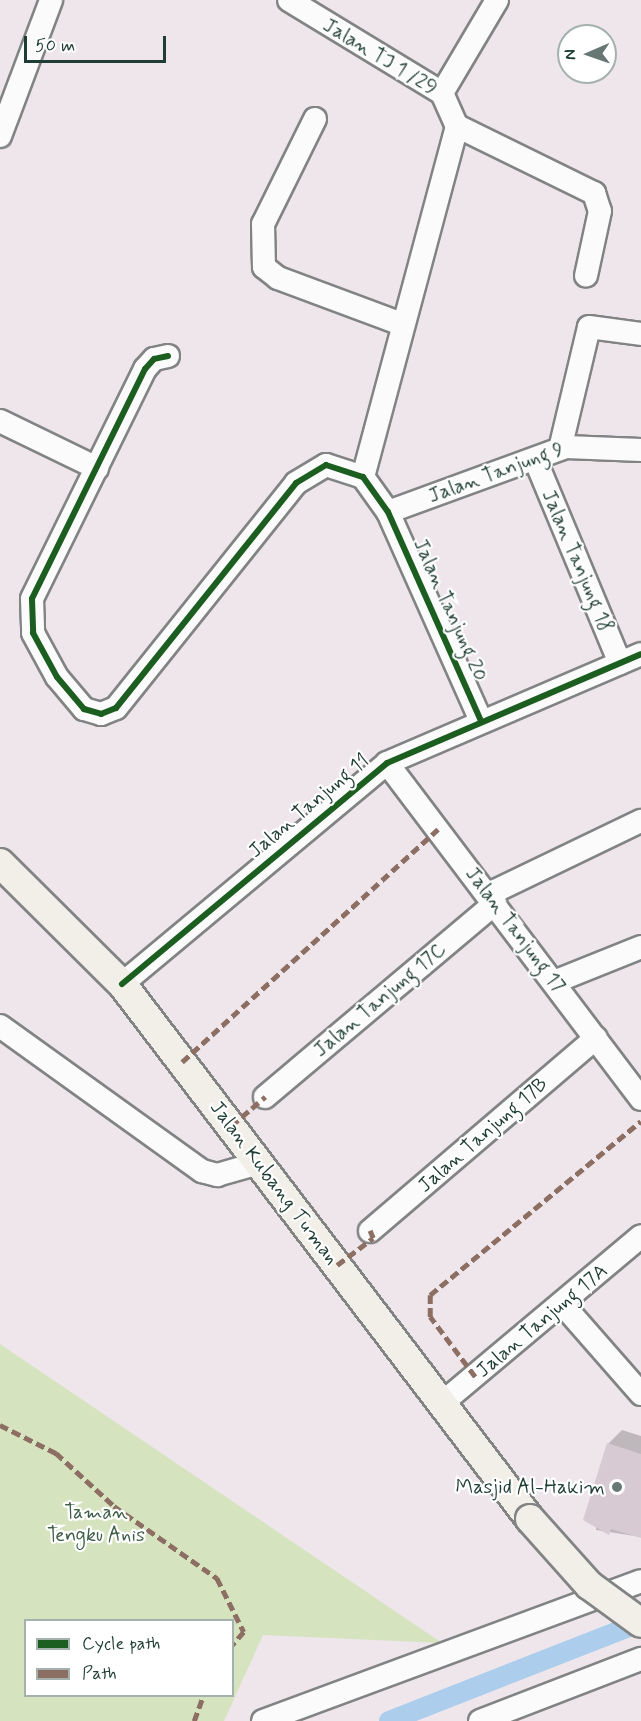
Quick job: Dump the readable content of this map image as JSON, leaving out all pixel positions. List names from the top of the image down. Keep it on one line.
{"streets":{"main road":["Jalan Kubang Tuman"],"street":["Jalan TJ 1 /29","Jalan Tanjung 9","Jalan Tanjung 18","Jalan Tanjung 20","Jalan Tanjung 11","Jalan Tanjung 17","Jalan Tanjung 17C","Jalan Tanjung 17B","Jalan Tanjung 17A"]},"crossings":[["Jalan Tanjung 9","Jalan Tanjung 18"],["Jalan Tanjung 9","Jalan Tanjung 20"],["Jalan Tanjung 18","Jalan Tanjung 11"],["Jalan Tanjung 20","Jalan Tanjung 11"],["Jalan Tanjung 11","Jalan Tanjung 17"],["Jalan Tanjung 11","Jalan Kubang Tuman"],["Jalan Tanjung 17","Jalan Tanjung 17C"],["Jalan Tanjung 17","Jalan Tanjung 17B"],["Jalan Kubang Tuman","Jalan Tanjung 17A"]],"parks":["Taman Tengku Anis"],"places":["Masjid Al-Hakim"],"legend":["Cycle path","Path"],"scale_bar":"50 m","north":"left"}
